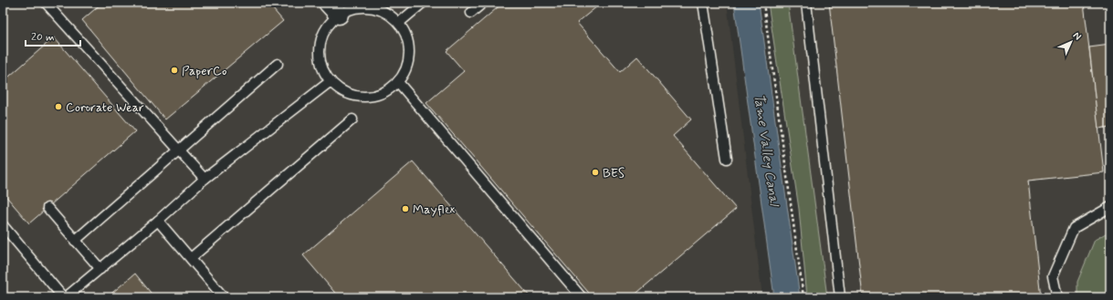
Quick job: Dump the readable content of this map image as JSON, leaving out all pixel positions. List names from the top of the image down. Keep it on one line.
{"water":["Tame Valley Canal"],"places":["PaperCo","Cororate Wear","BES","Mayflex"],"scale_bar":"20 m","north":"top right"}
